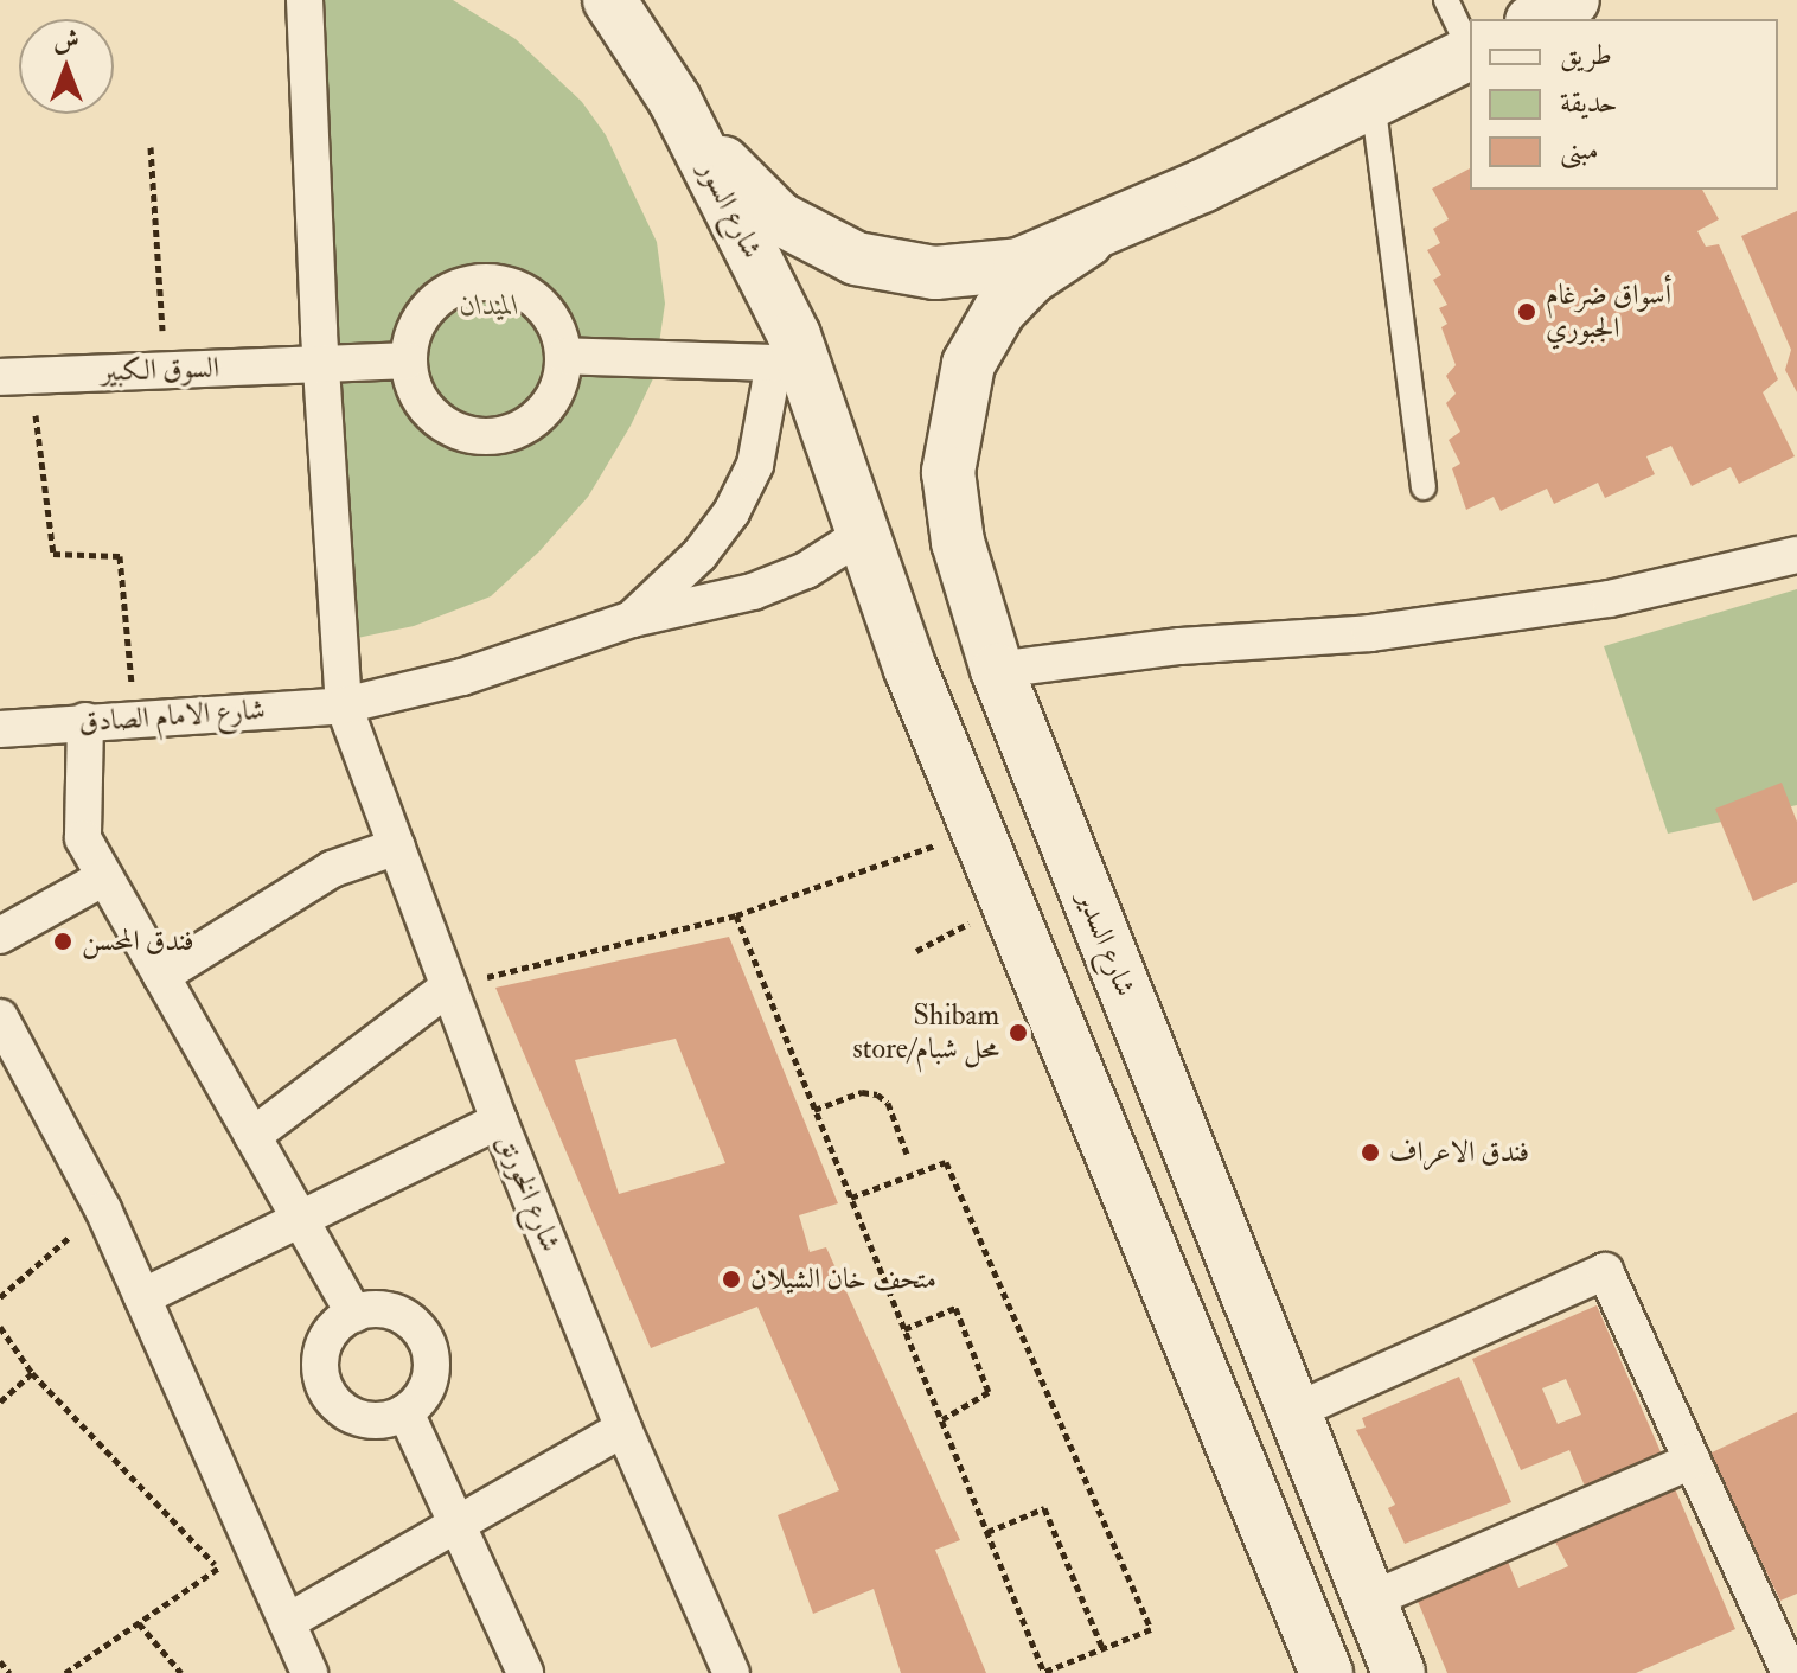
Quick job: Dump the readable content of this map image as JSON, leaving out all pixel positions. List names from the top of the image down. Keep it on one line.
{"streets":{"main road":["شارع السور","شارع السدير"],"street":["السوق الكبير","شارع الامام الصادق","شارع الخورنق"]},"crossings":[["شارع السور","شارع الامام الصادق"],["السوق الكبير","شارع الخورنق"],["شارع الامام الصادق","شارع الخورنق"]],"parks":["الميدان"],"places":["أسواق ضرغام الجبوري","فندق المحسن","Shibam store/محل شبام","فندق الاعراف","متحف خان الشيلان"],"legend":["طريق","حديقة","مبنى"],"north":"top"}
